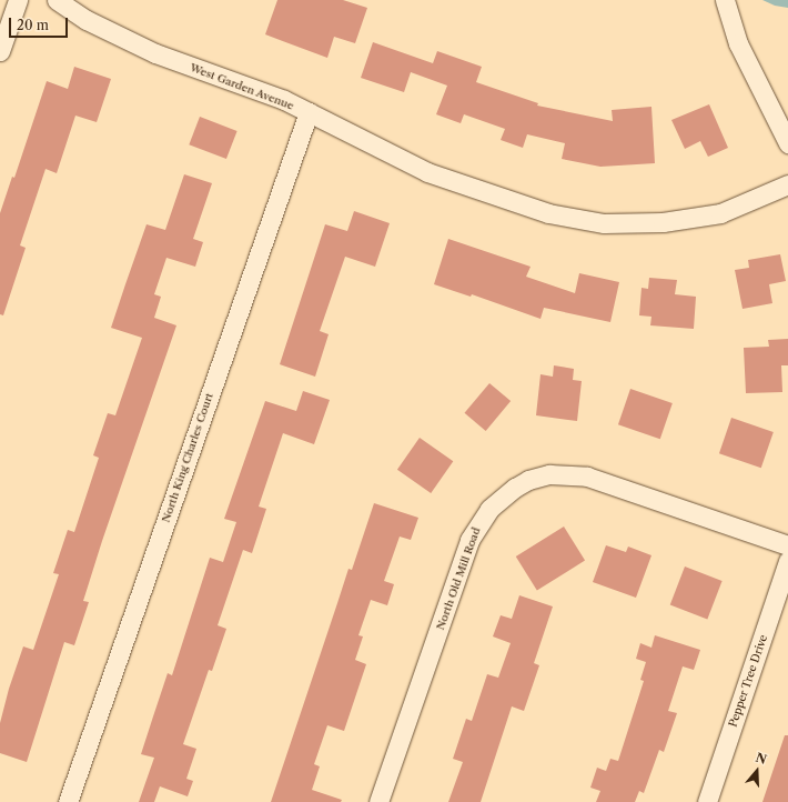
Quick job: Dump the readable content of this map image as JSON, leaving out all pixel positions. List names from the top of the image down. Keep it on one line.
{"streets":{"street":["West Garden Avenue","North King Charles Court","North Old Mill Road","Pepper Tree Drive"]},"crossings":[["West Garden Avenue","North King Charles Court"]],"scale_bar":"20 m","north":"top"}
